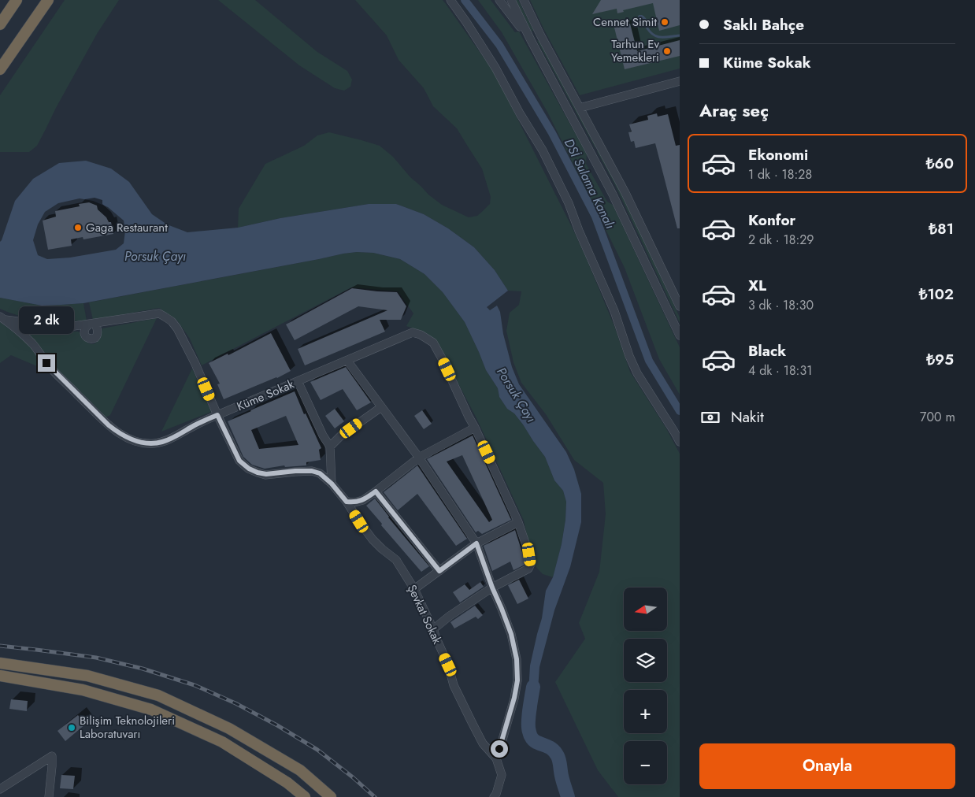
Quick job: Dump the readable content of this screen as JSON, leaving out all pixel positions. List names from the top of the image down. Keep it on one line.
{"streets":{"street":["Küme Sokak","Şevkat Sokak"]},"crossings":[["Küme Sokak","Şevkat Sokak"]],"water":["DSİ Sulama Kanalı","Porsuk Çayı"],"places":["Cennet Simit","Tarhun Ev Yemekleri","Gaga Restaurant","Bilişim Teknolojileri Laboratuvarı"],"north":"left","page":{"banner":["Saklı Bahçe","Küme Sokak"],"heading":"Araç seç","list":[{"name":"Ekonomi","note":"1 dk · 18:28","value":"₺60"},{"name":"Konfor","note":"2 dk · 18:29","value":"₺81"},{"name":"XL","note":"3 dk · 18:30","value":"₺102"},{"name":"Black","note":"4 dk · 18:31","value":"₺95"}],"bubble":"2 dk","pay":["Nakit","700 m"],"map_buttons":["+","−"],"buttons":"Onayla"}}
